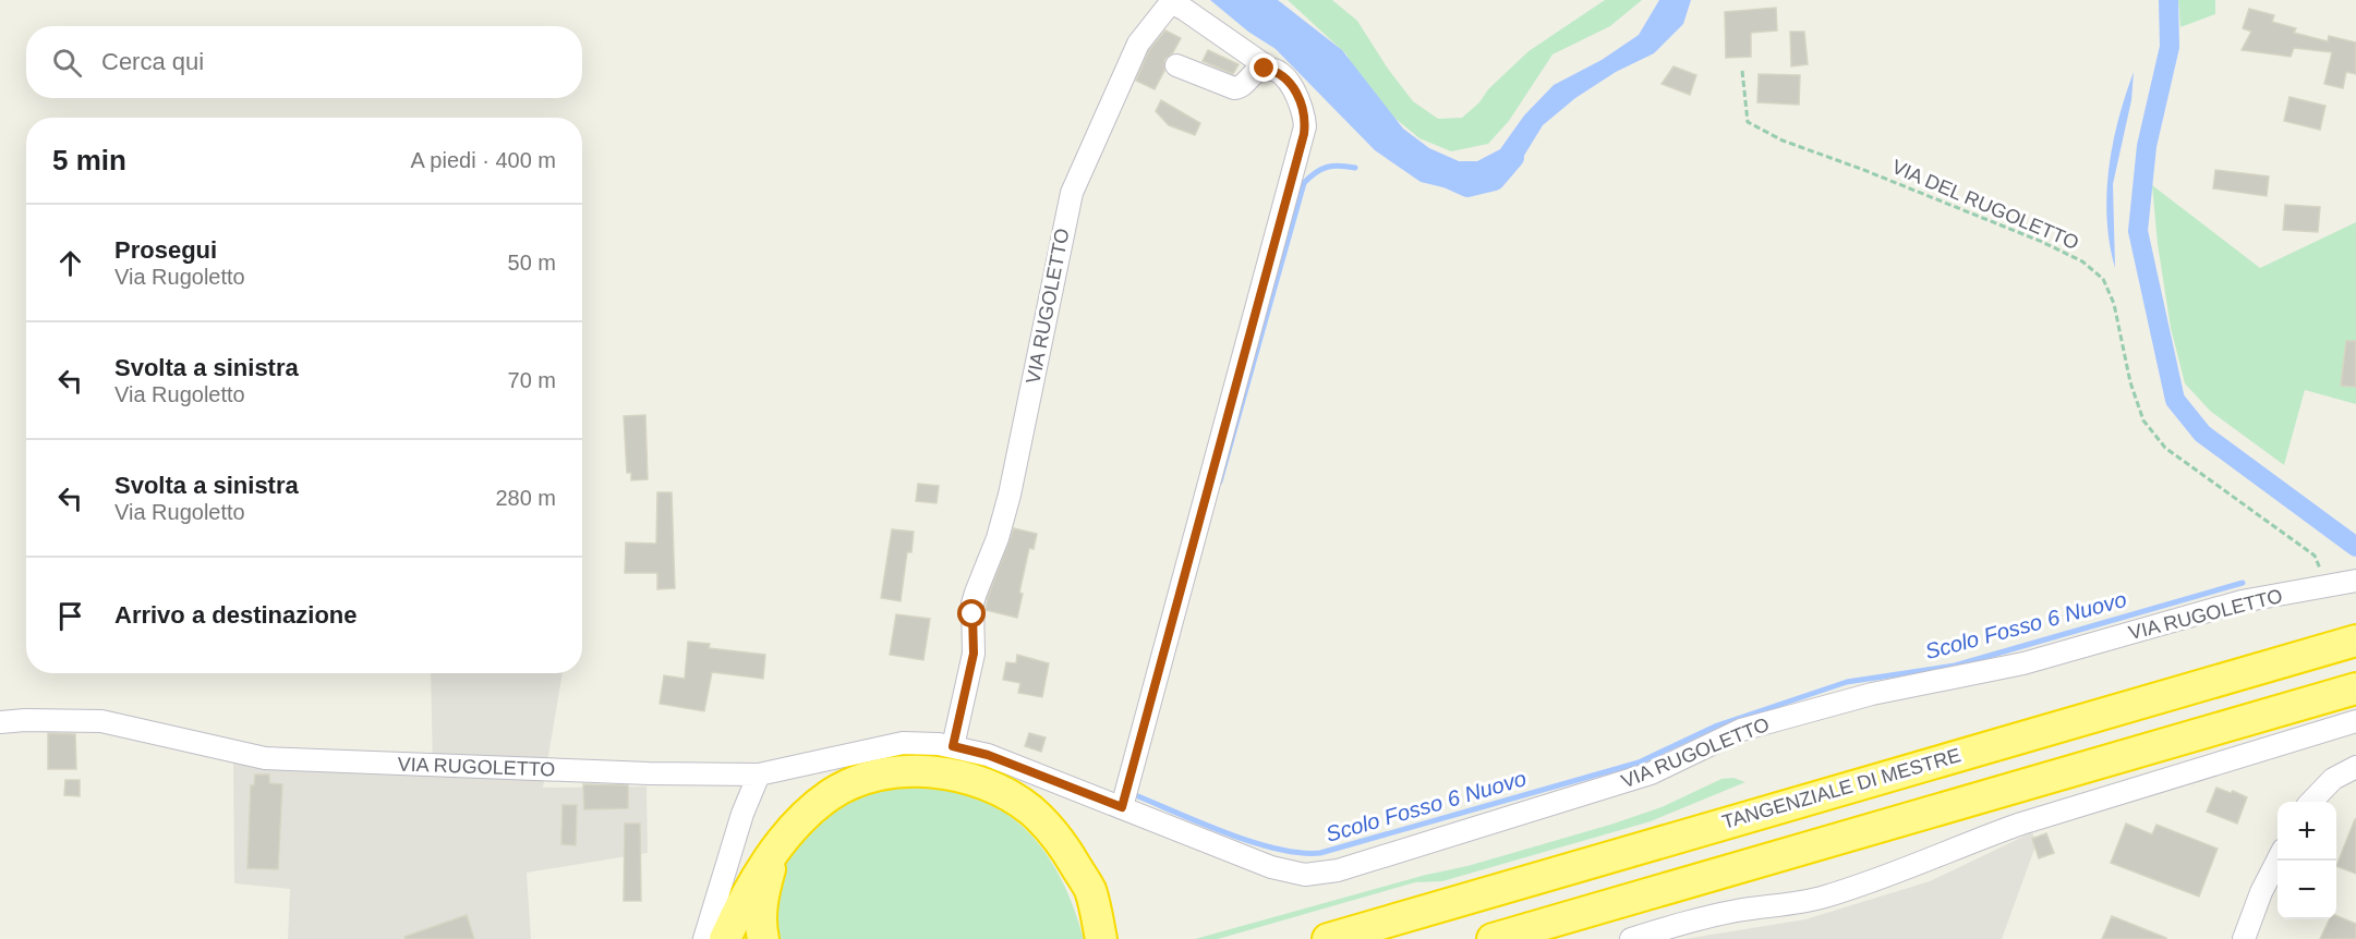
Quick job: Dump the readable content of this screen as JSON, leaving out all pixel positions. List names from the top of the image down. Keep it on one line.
{"streets":{"highway":["TANGENZIALE DI MESTRE"],"street":["VIA RUGOLETTO"],"path":["VIA DEL RUGOLETTO"]},"crossings":[["VIA DEL RUGOLETTO","VIA RUGOLETTO"]],"water":["Scolo Fosso 6 Nuovo"],"page":{"search":"Cerca qui","heading":["5 min","A piedi · 400 m"],"list":[["Prosegui","Via Rugoletto","50 m"],["Svolta a sinistra","Via Rugoletto","70 m"],["Svolta a sinistra","Via Rugoletto","280 m"],"Arrivo a destinazione"],"map_buttons":["+","−"]}}
